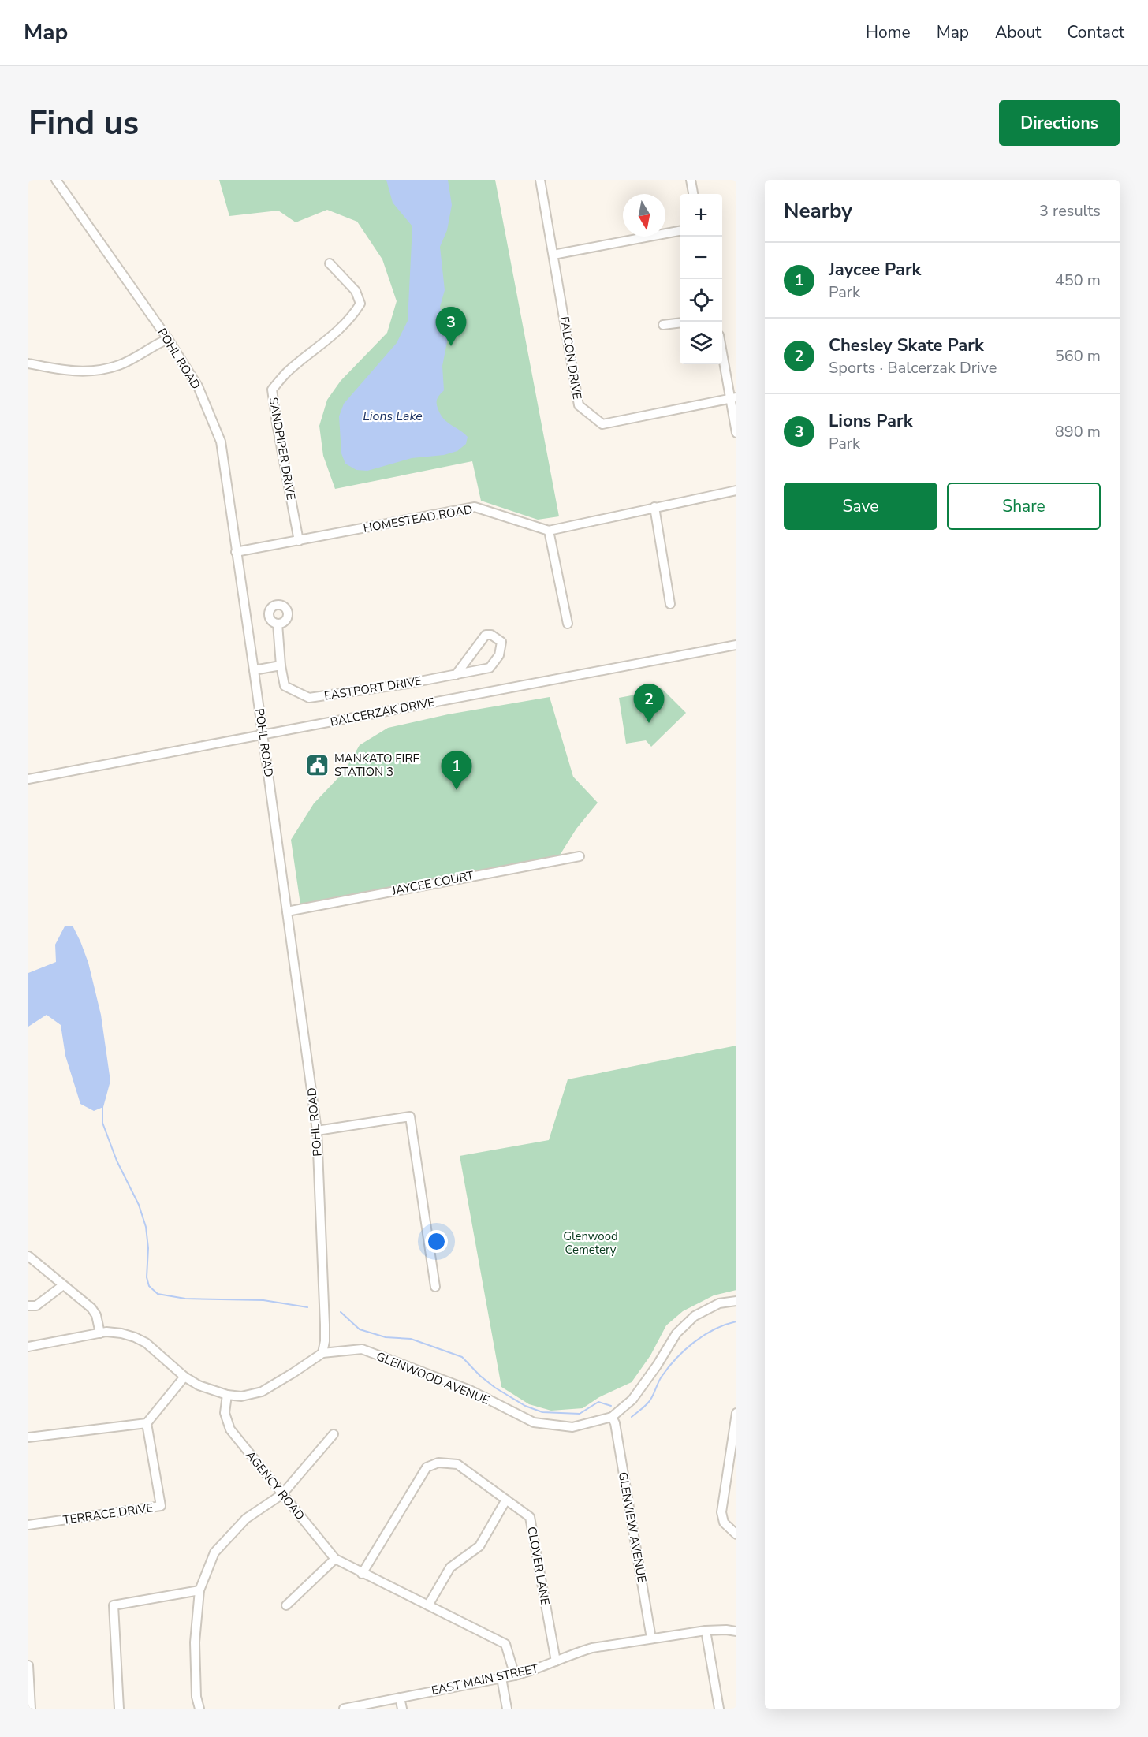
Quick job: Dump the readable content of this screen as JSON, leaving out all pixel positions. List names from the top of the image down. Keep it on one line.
{"streets":{"street":["FALCON DRIVE","POHL ROAD","SANDPIPER DRIVE","HOMESTEAD ROAD","EASTPORT DRIVE","BALCERZAK DRIVE","JAYCEE COURT","GLENWOOD AVENUE","AGENCY ROAD","TERRACE DRIVE","GLENVIEW AVENUE","CLOVER LANE","EAST MAIN STREET"]},"crossings":[["POHL ROAD","HOMESTEAD ROAD"],["POHL ROAD","BALCERZAK DRIVE"],["POHL ROAD","JAYCEE COURT"],["POHL ROAD","GLENWOOD AVENUE"],["SANDPIPER DRIVE","HOMESTEAD ROAD"],["GLENWOOD AVENUE","AGENCY ROAD"],["GLENWOOD AVENUE","GLENVIEW AVENUE"],["AGENCY ROAD","CLOVER LANE"],["AGENCY ROAD","EAST MAIN STREET"],["GLENVIEW AVENUE","EAST MAIN STREET"],["CLOVER LANE","EAST MAIN STREET"]],"water":["Lions Lake"],"parks":["Glenwood Cemetery"],"places":{"public building":["MANKATO FIRE STATION 3"]},"north":"bottom","page":{"header":"Map","nav":["Home","Map","About","Contact"],"buttons":["Directions",["Save","Share"]],"title":"Find us","heading":["Nearby","3 results"],"map_buttons":["+","−"],"list":[{"mark":"1","name":"Jaycee Park","note":"Park","value":"450 m"},{"mark":"2","name":"Chesley Skate Park","note":"Sports · Balcerzak Drive","value":"560 m"},{"mark":"3","name":"Lions Park","note":"Park","value":"890 m"}],"pins":["3","2","1"]}}
